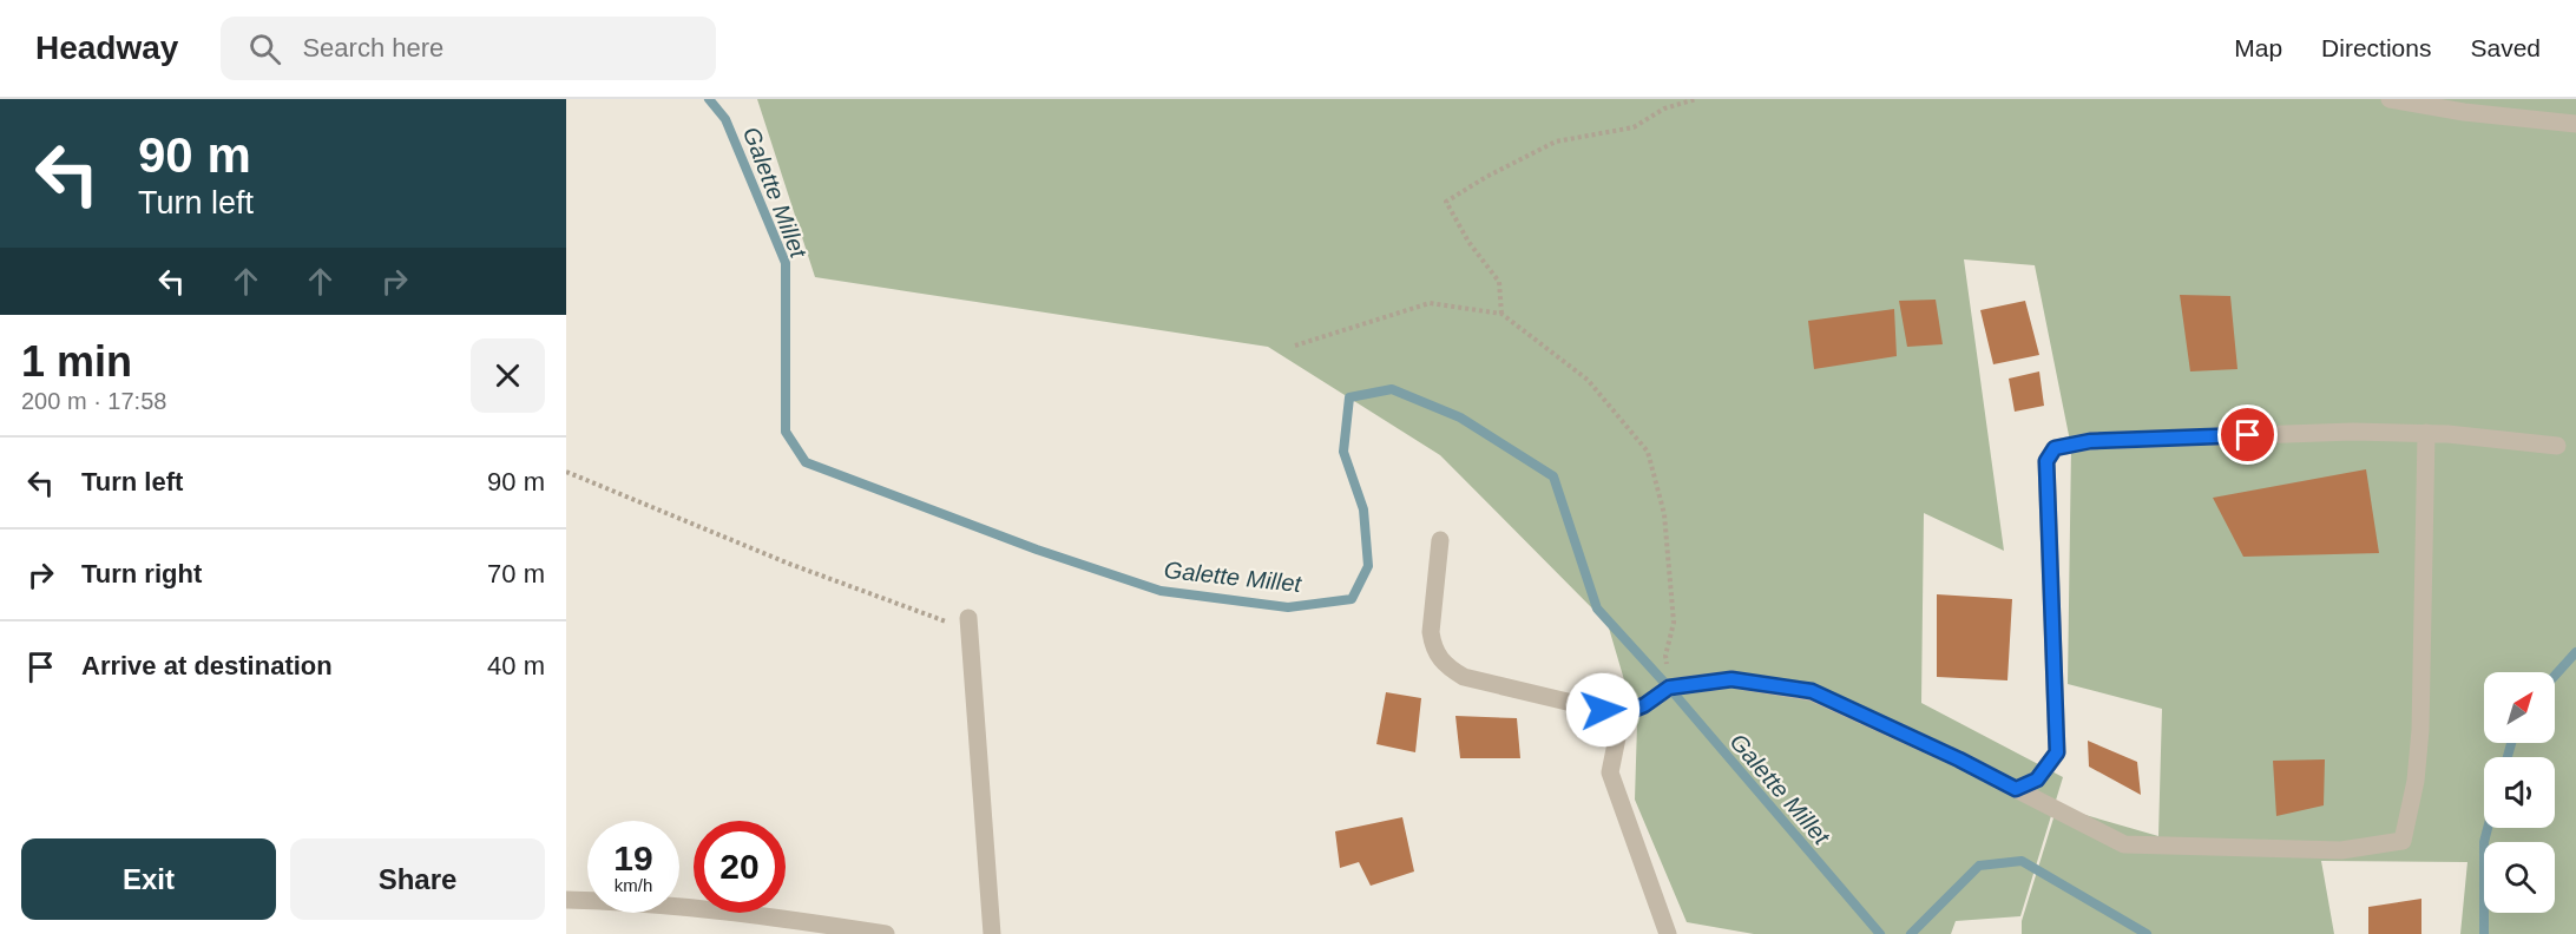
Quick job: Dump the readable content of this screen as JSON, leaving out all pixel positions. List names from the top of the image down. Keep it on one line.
{"water":["Galette Millet"],"north":"top right","page":{"header":"Headway","search":"Search here","nav":["Map","Directions","Saved"],"turn":["90 m","Turn left"],"heading":["1 min","200 m · 17:58"],"list":[{"name":"Turn left","value":"90 m"},{"name":"Turn right","value":"70 m"},{"name":"Arrive at destination","value":"40 m"}],"speed":"19 km/h","limit":"20","buttons":["Exit","Share"]}}
